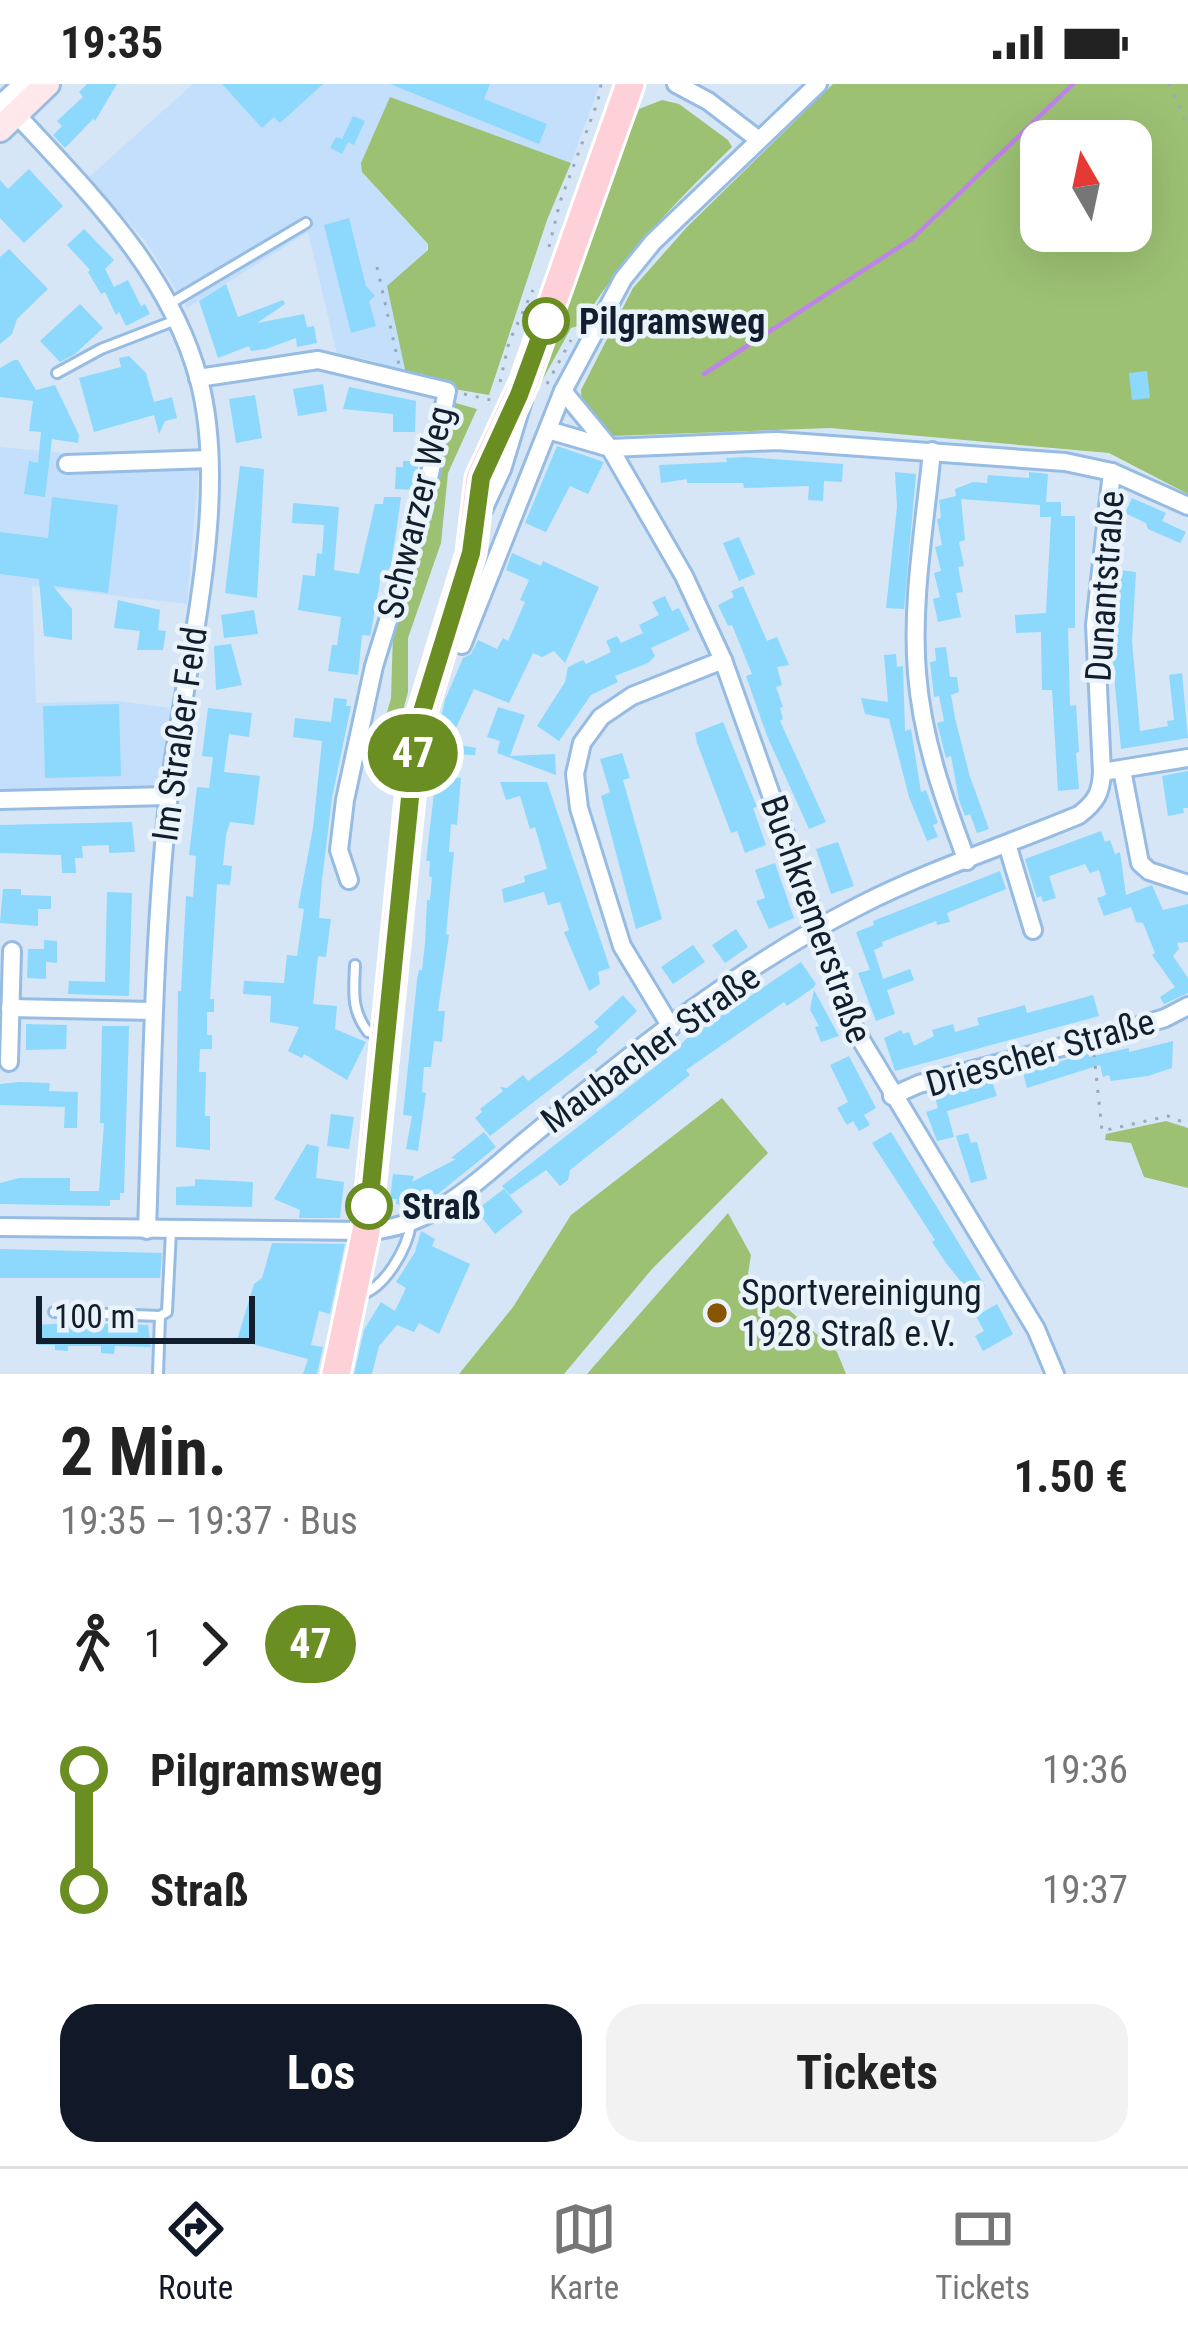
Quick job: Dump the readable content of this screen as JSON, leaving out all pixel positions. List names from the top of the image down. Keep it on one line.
{"streets":{"street":["Schwarzer Weg","Dunantstraße","Im Straßer Feld","Buchkremerstraße","Maubacher Straße","Driescher Straße"]},"crossings":[["Schwarzer Weg","Im Straßer Feld"],["Dunantstraße","Maubacher Straße"],["Im Straßer Feld","Maubacher Straße"],["Buchkremerstraße","Maubacher Straße"],["Buchkremerstraße","Driescher Straße"]],"places":["Pilgramsweg","Straß","Sportvereinigung 1928 Straß e.V."],"lines":["bus line 47"],"scale_bar":"100 m","north":"top","page":{"status":"19:35","on_map":"47","scale":"100 m","heading":["2 Min.","19:35 – 19:37 · Bus","1.50 €"],"legs":["1","47"],"list":[{"name":"Pilgramsweg","value":"19:36"},{"name":"Straß","value":"19:37"}],"buttons":["Los","Tickets"],"tabs":["Route","Karte","Tickets"]}}
